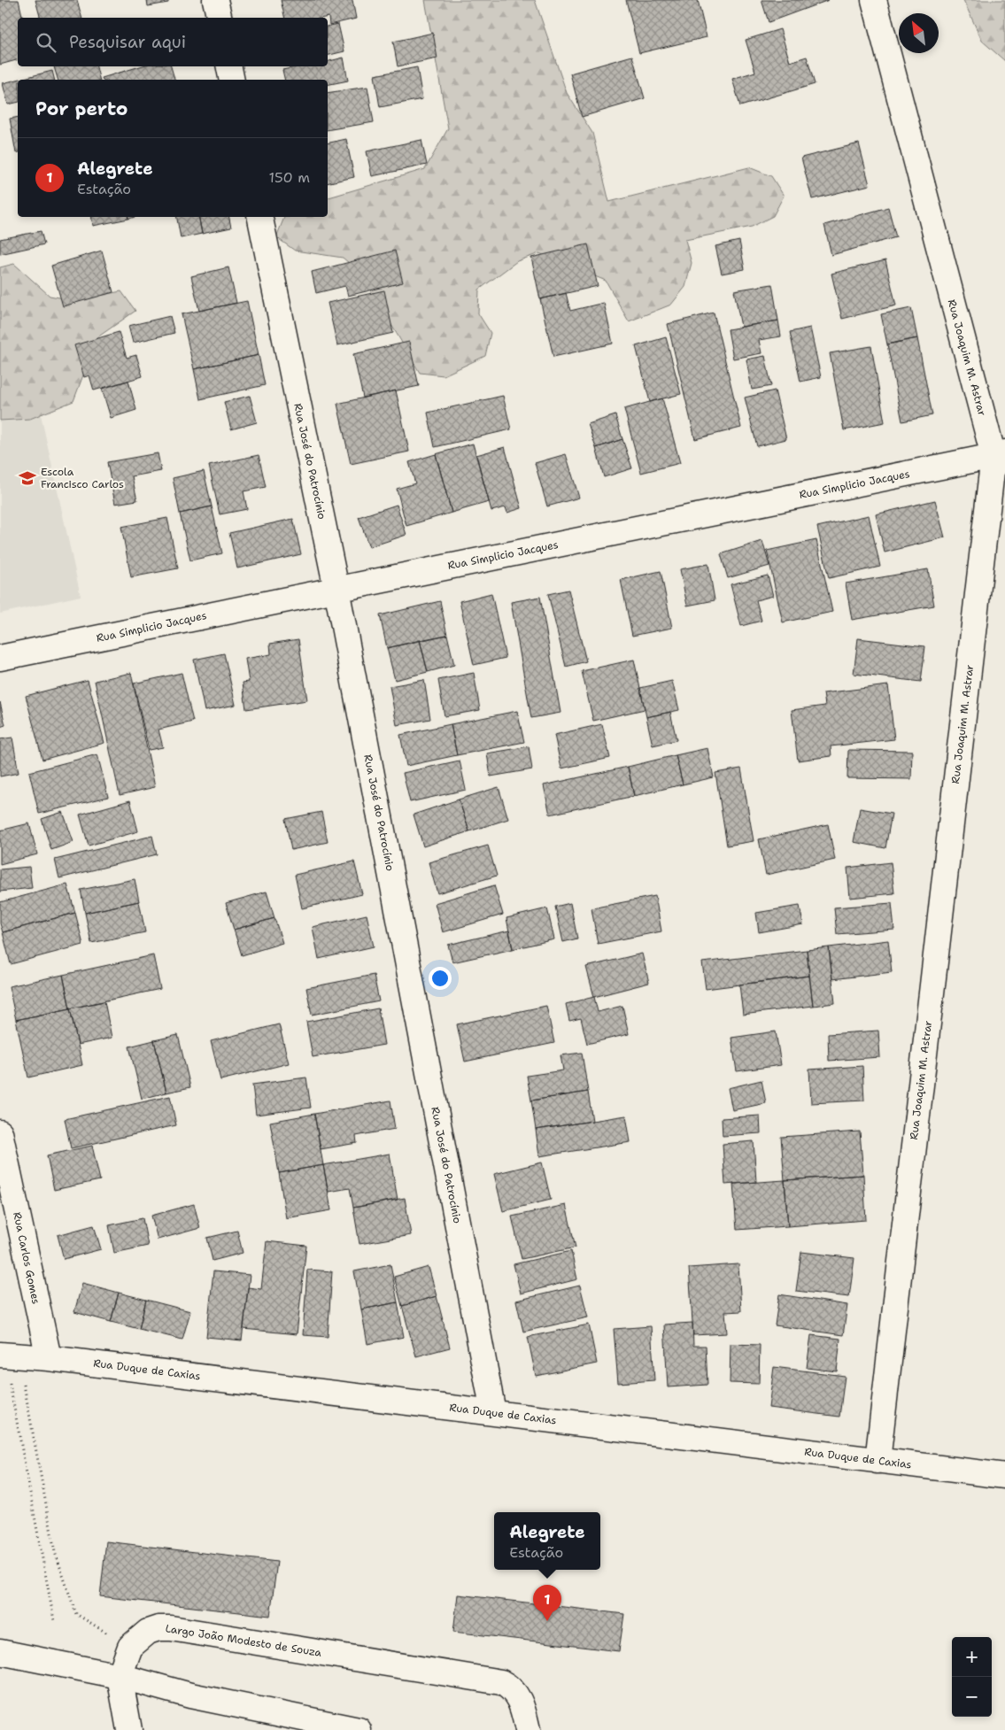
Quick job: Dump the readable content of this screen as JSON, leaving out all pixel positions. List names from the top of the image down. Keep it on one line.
{"streets":{"street":["Rua Joaquim M. Astrar","Rua José do Patrocínio","Rua Simplicio Jacques","Rua Carlos Gomes","Rua Duque de Caxias","Largo João Modesto de Souza"]},"crossings":[["Rua Joaquim M. Astrar","Rua Simplicio Jacques"],["Rua Joaquim M. Astrar","Rua Duque de Caxias"],["Rua José do Patrocínio","Rua Simplicio Jacques"],["Rua José do Patrocínio","Rua Duque de Caxias"],["Rua Carlos Gomes","Rua Duque de Caxias"]],"places":{"school or university":["Escola Francisco Carlos"]},"north":"top left","page":{"search":"Pesquisar aqui","heading":"Por perto","list":[{"mark":"1","name":"Alegrete","note":"Estação","value":"150 m"}],"popup":["Alegrete","Estação"],"pins":"1","map_buttons":["+","−"]}}
